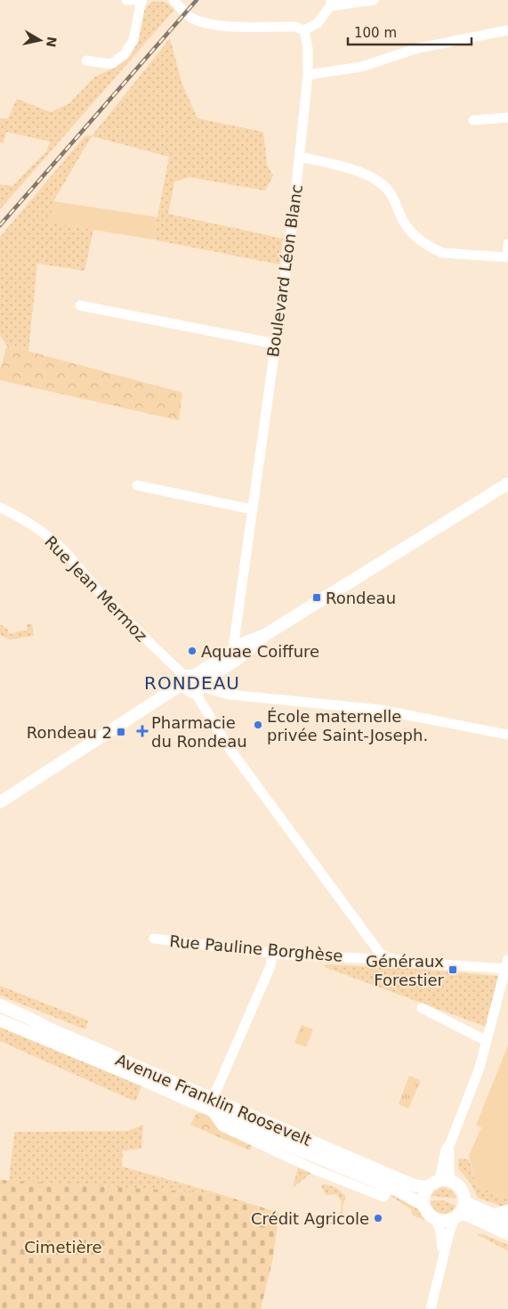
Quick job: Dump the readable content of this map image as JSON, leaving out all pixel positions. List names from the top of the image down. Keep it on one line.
{"streets":{"main road":["Avenue Franklin Roosevelt"],"street":["Boulevard Léon Blanc","Rue Jean Mermoz","Rue Pauline Borghèse"]},"districts":["RONDEAU"],"parks":["Cimetière"],"places":{"transit":["Rondeau","Rondeau 2","Généraux Forestier"],"other":["Aquae Coiffure","École maternelle privée Saint-Joseph.","Crédit Agricole"],"health":["Pharmacie du Rondeau"]},"scale_bar":"100 m","north":"right"}
